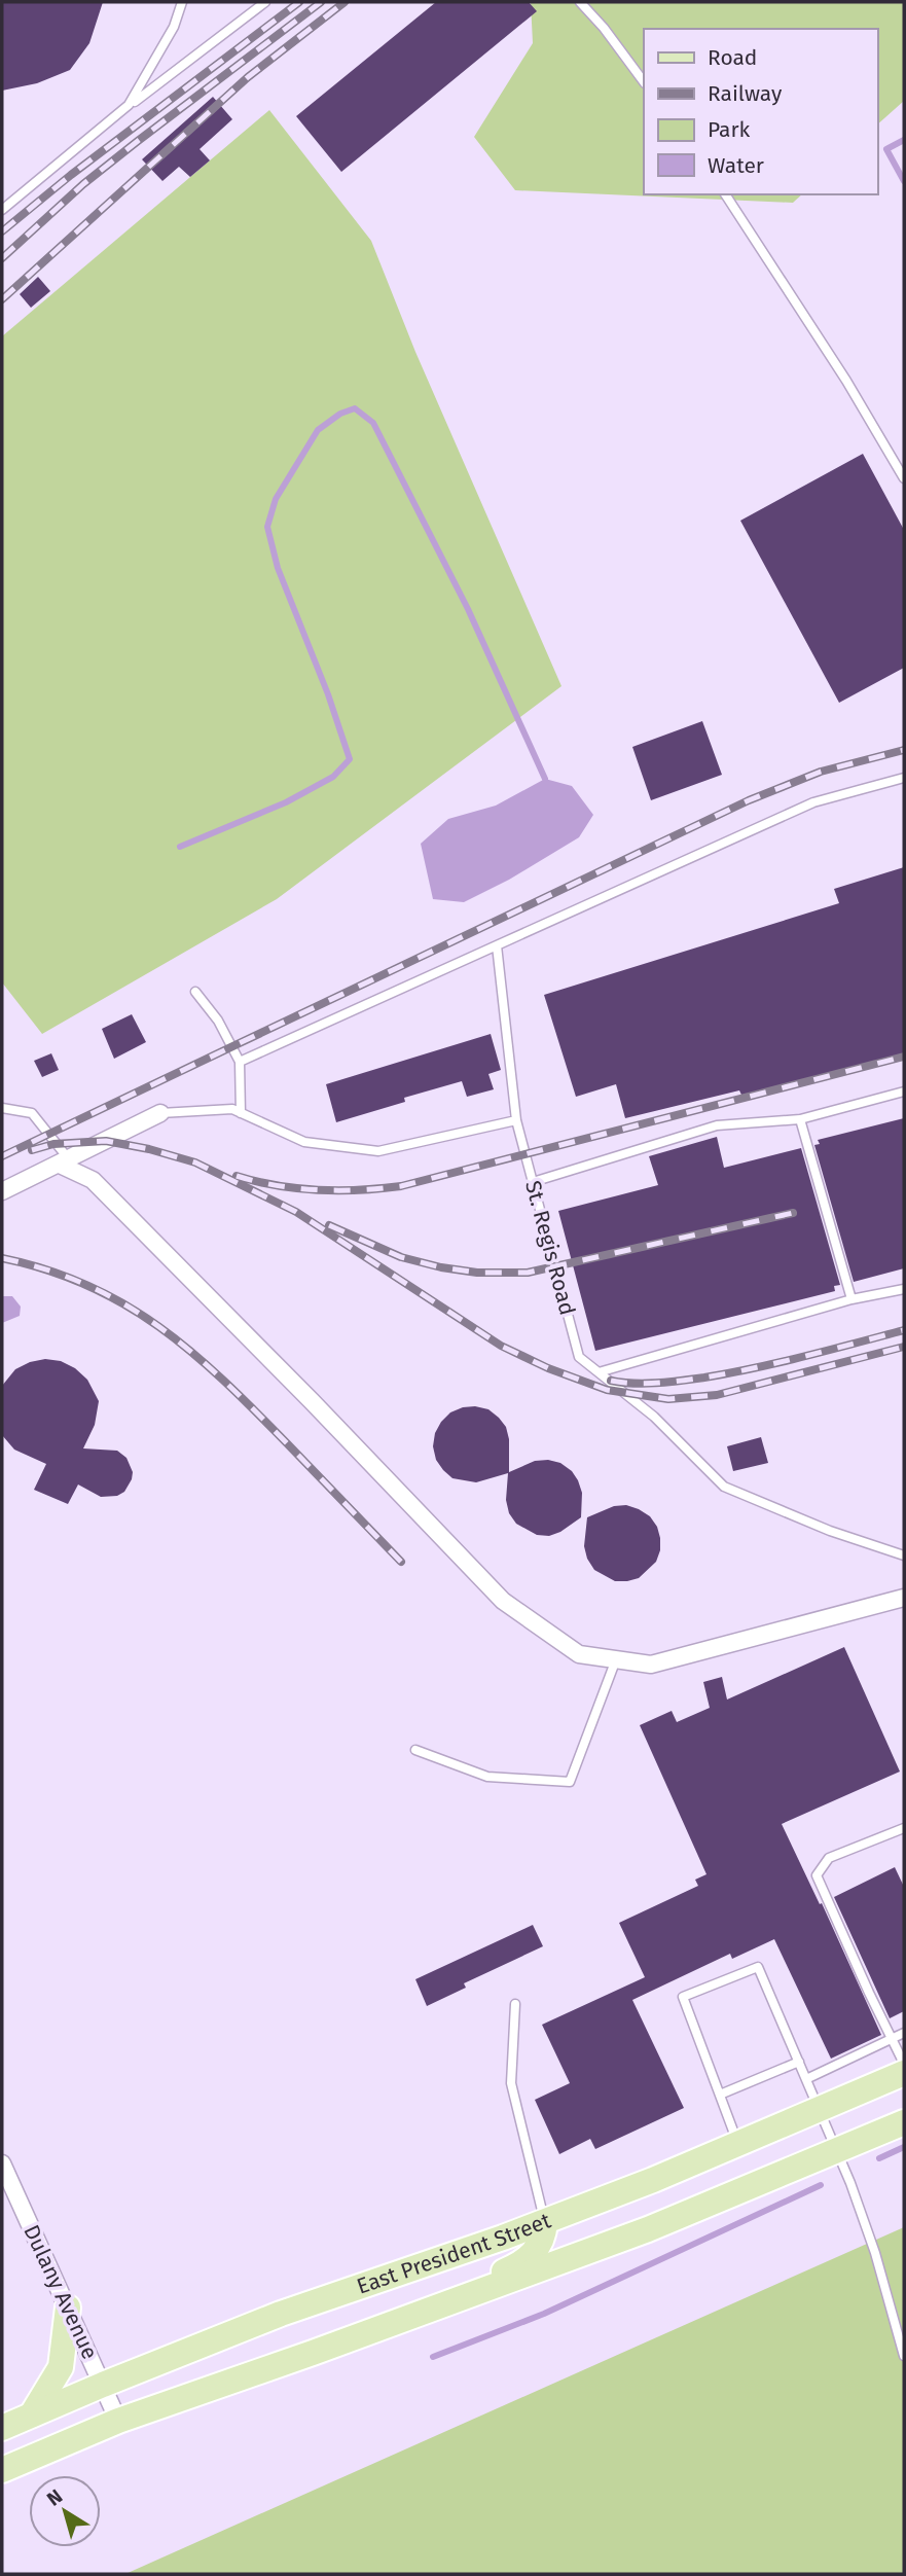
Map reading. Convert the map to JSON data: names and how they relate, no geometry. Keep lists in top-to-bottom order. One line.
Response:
{"streets":{"main road":["East President Street"],"street":["Dulany Avenue"],"lane":["St. Regis Road"]},"crossings":[["East President Street","Dulany Avenue"]],"legend":["Road","Railway","Park","Water"],"north":"top left"}
